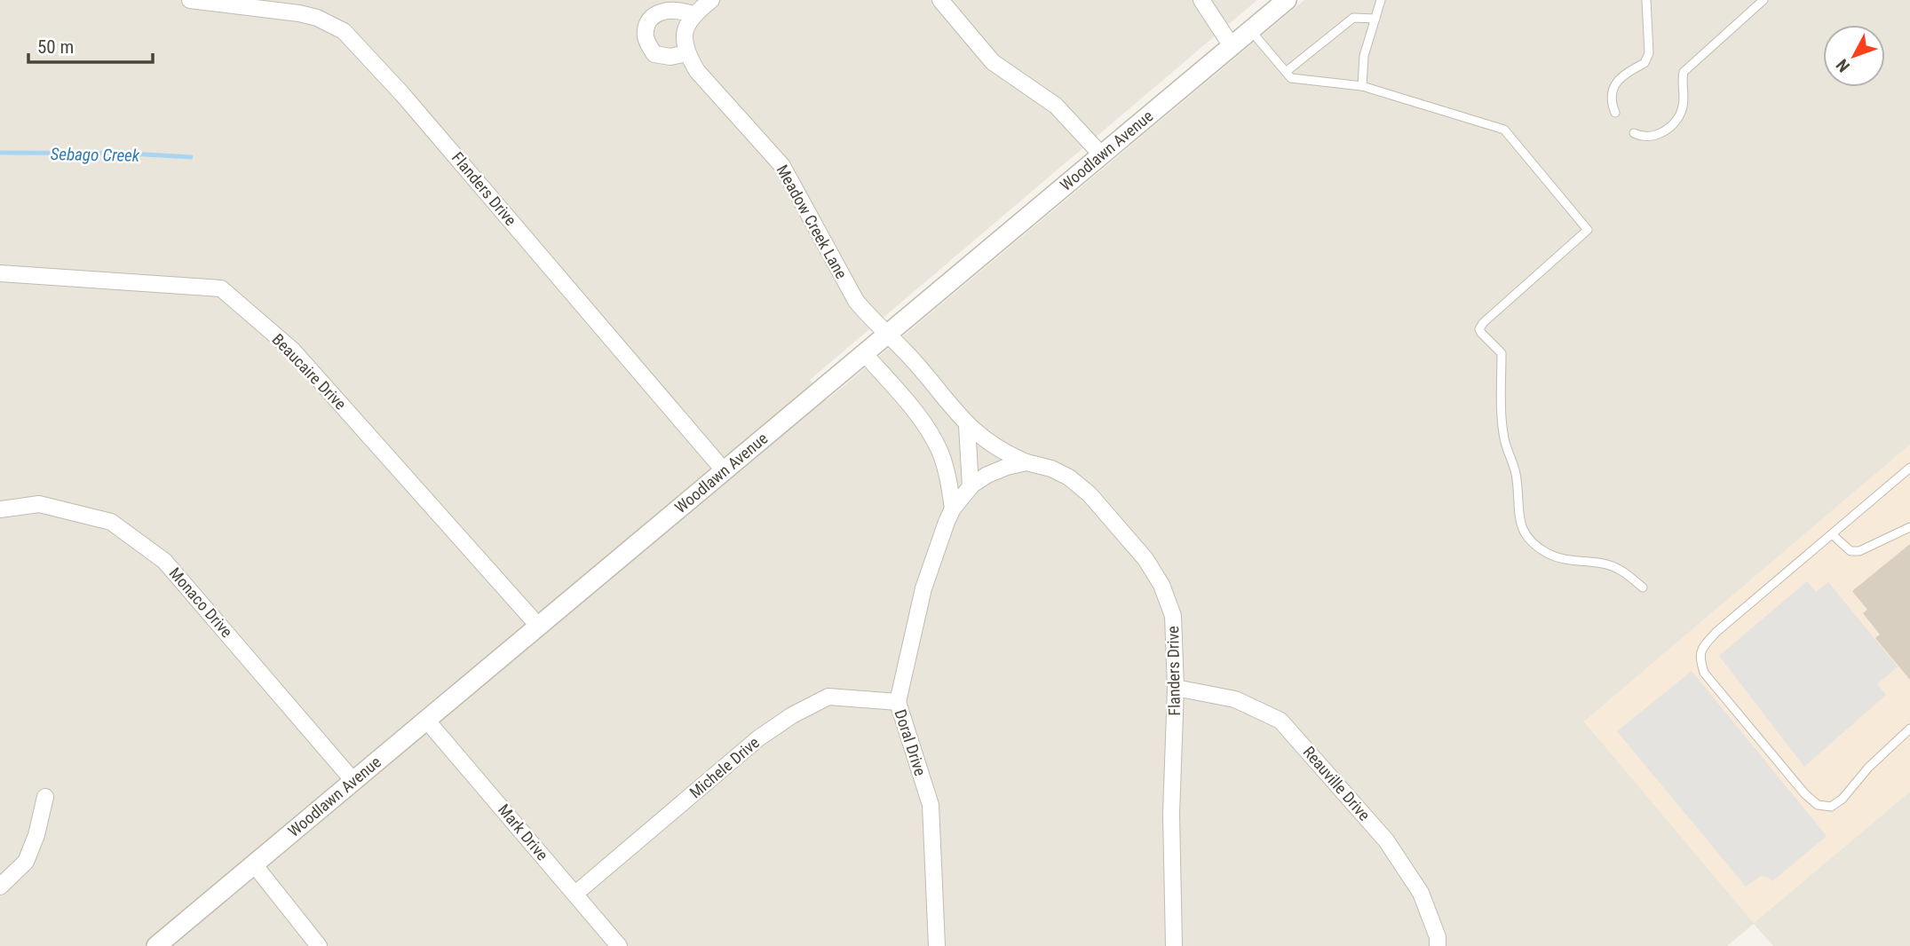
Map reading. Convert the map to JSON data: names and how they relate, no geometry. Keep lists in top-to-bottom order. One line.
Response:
{"streets":{"street":["Woodlawn Avenue","Flanders Drive","Meadow Creek Lane","Beaucaire Drive","Monaco Drive","Doral Drive","Michele Drive","Reauville Drive","Mark Drive"]},"crossings":[["Woodlawn Avenue","Flanders Drive"],["Woodlawn Avenue","Meadow Creek Lane"],["Woodlawn Avenue","Beaucaire Drive"],["Woodlawn Avenue","Monaco Drive"],["Woodlawn Avenue","Mark Drive"],["Flanders Drive","Meadow Creek Lane"],["Flanders Drive","Reauville Drive"],["Doral Drive","Michele Drive"],["Michele Drive","Mark Drive"]],"water":["Sebago Creek"],"scale_bar":"50 m","north":"bottom left"}
